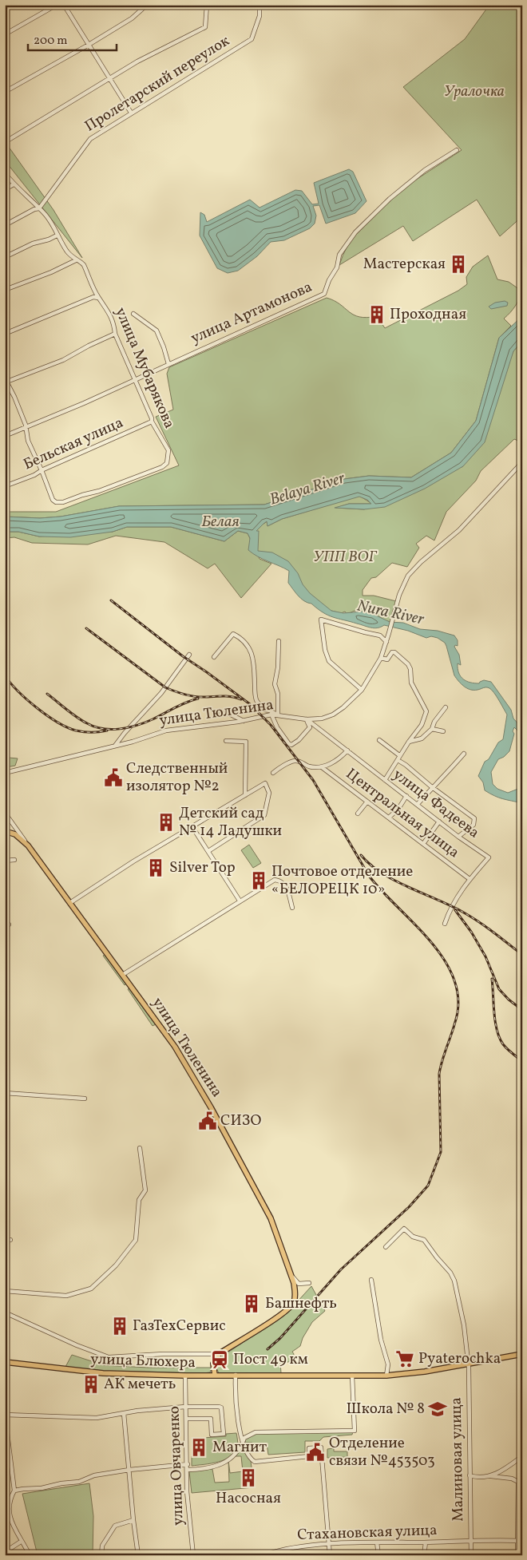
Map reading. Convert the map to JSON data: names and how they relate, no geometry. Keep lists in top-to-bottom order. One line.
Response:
{"streets":{"main road":["улица Тюленина","улица Блюхера"],"street":["Пролетарский переулок","улица Артамонова","улица Мубарякова","Бельская улица","улица Фадеева","Центральная улица","Малиновая улица","улица Овчаренко","Стахановская улица"]},"crossings":[["Пролетарский переулок","улица Мубарякова"],["улица Артамонова","улица Мубарякова"],["улица Мубарякова","Бельская улица"],["улица Тюленина","улица Фадеева"],["улица Фадеева","Центральная улица"],["улица Блюхера","Малиновая улица"],["улица Блюхера","улица Овчаренко"],["Малиновая улица","Стахановская улица"]],"water":["Belaya River","Белая","Nura River"],"parks":["Уралочка","УПП ВОГ"],"places":{"building":["Мастерская","Проходная","Детский сад № 14 Ладушки","Silver Top","Почтовое отделение «БЕЛОРЕЦК 10»","Башнефть","ГазТехСервис","АК мечеть","Магнит","Насосная"],"public building":["Следственный изолятор №2","СИЗО","Отделение связи №453503"],"supermarket":["Pyaterochka"],"station":["Пост 49 км"],"school or university":["Школа № 8"]},"scale_bar":"200 m"}
